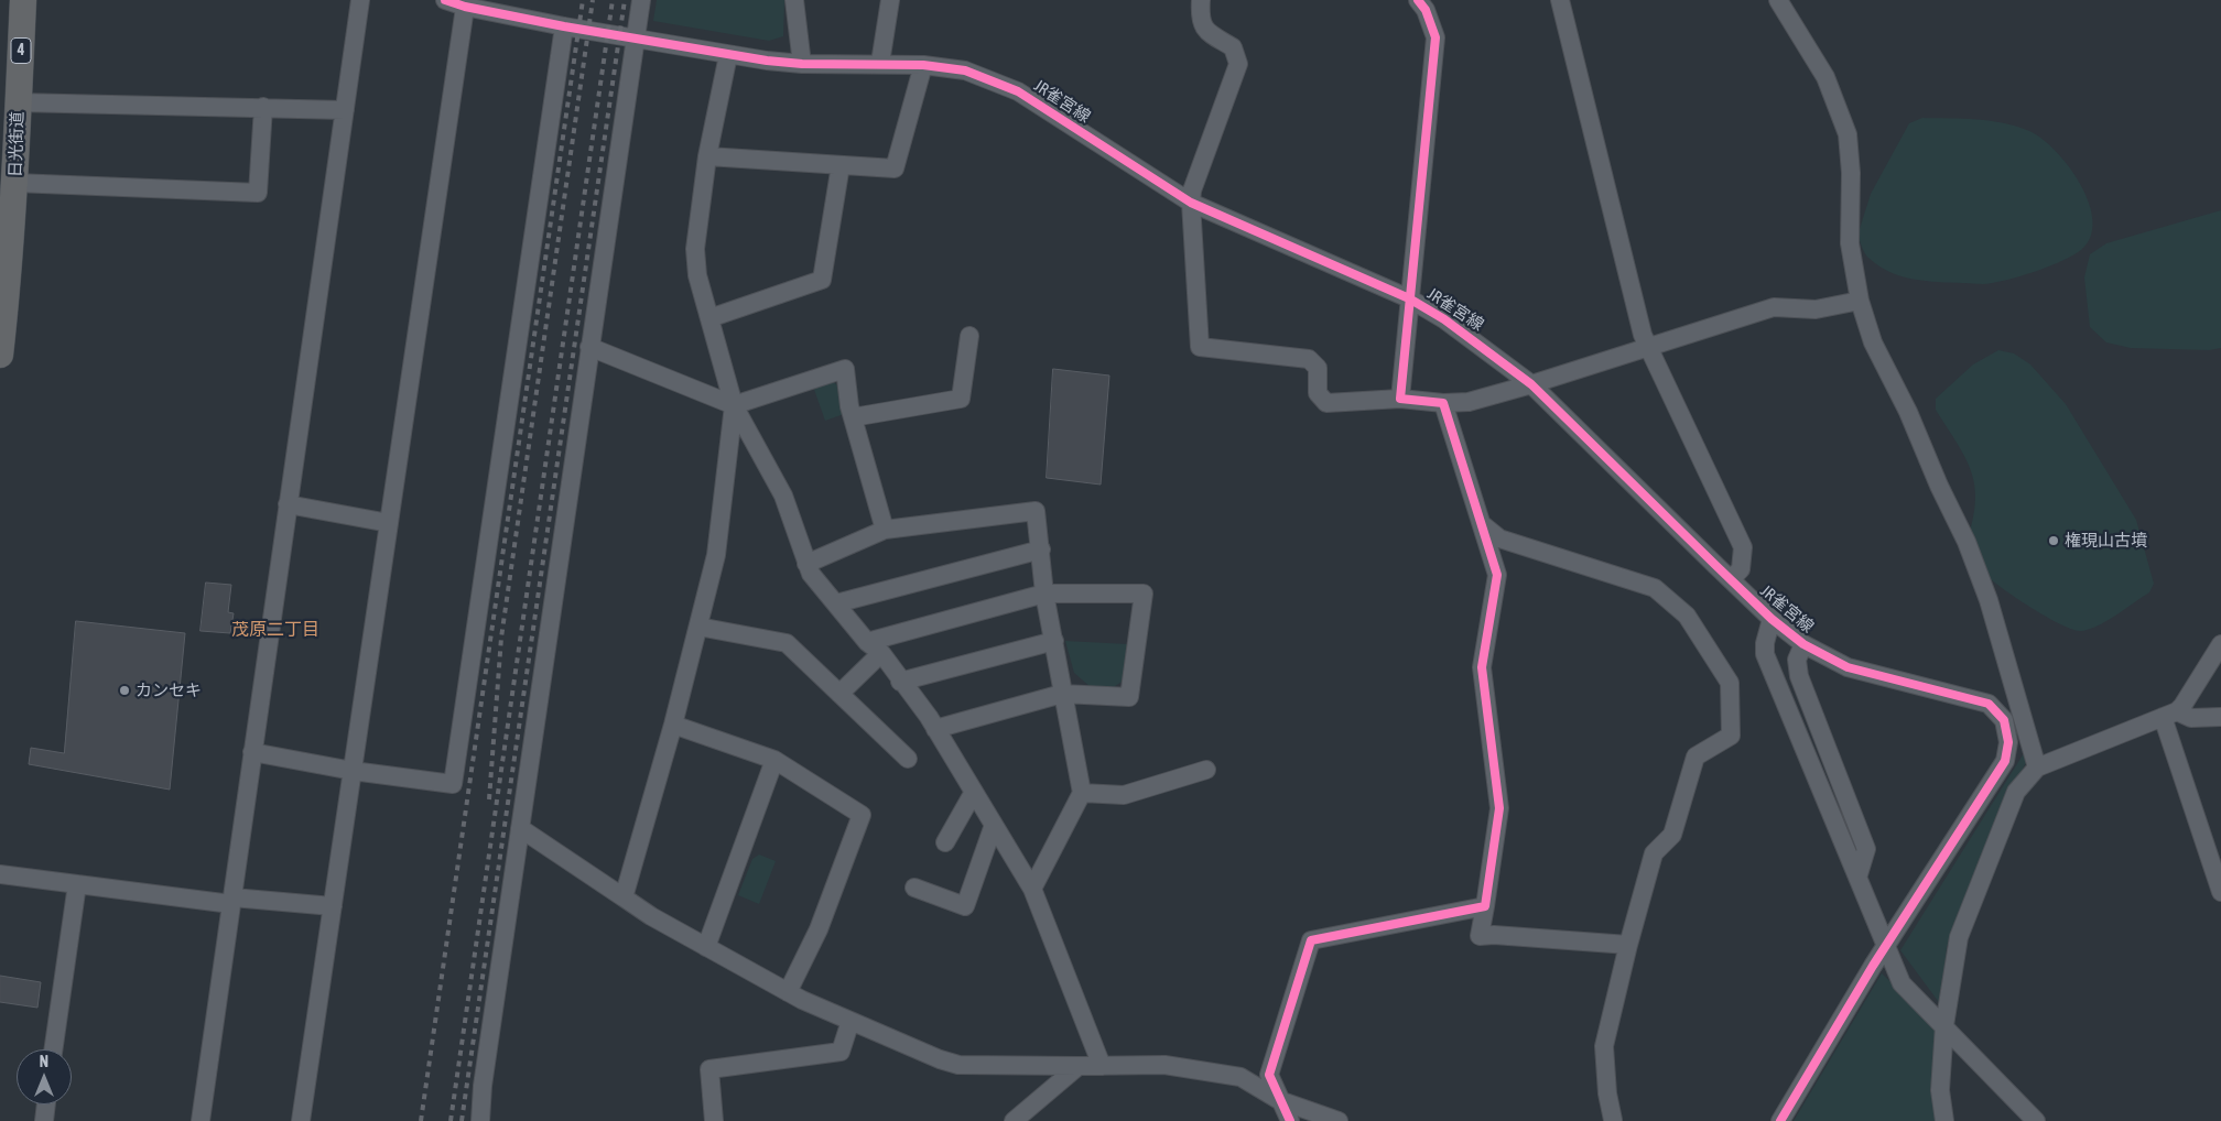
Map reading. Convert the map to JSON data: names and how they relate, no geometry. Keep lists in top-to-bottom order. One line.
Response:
{"streets":{"highway":["4","日光街道"],"street":["JR雀宮線"]},"districts":["茂原二丁目"],"places":["権現山古墳","カンセキ"],"north":"top"}
